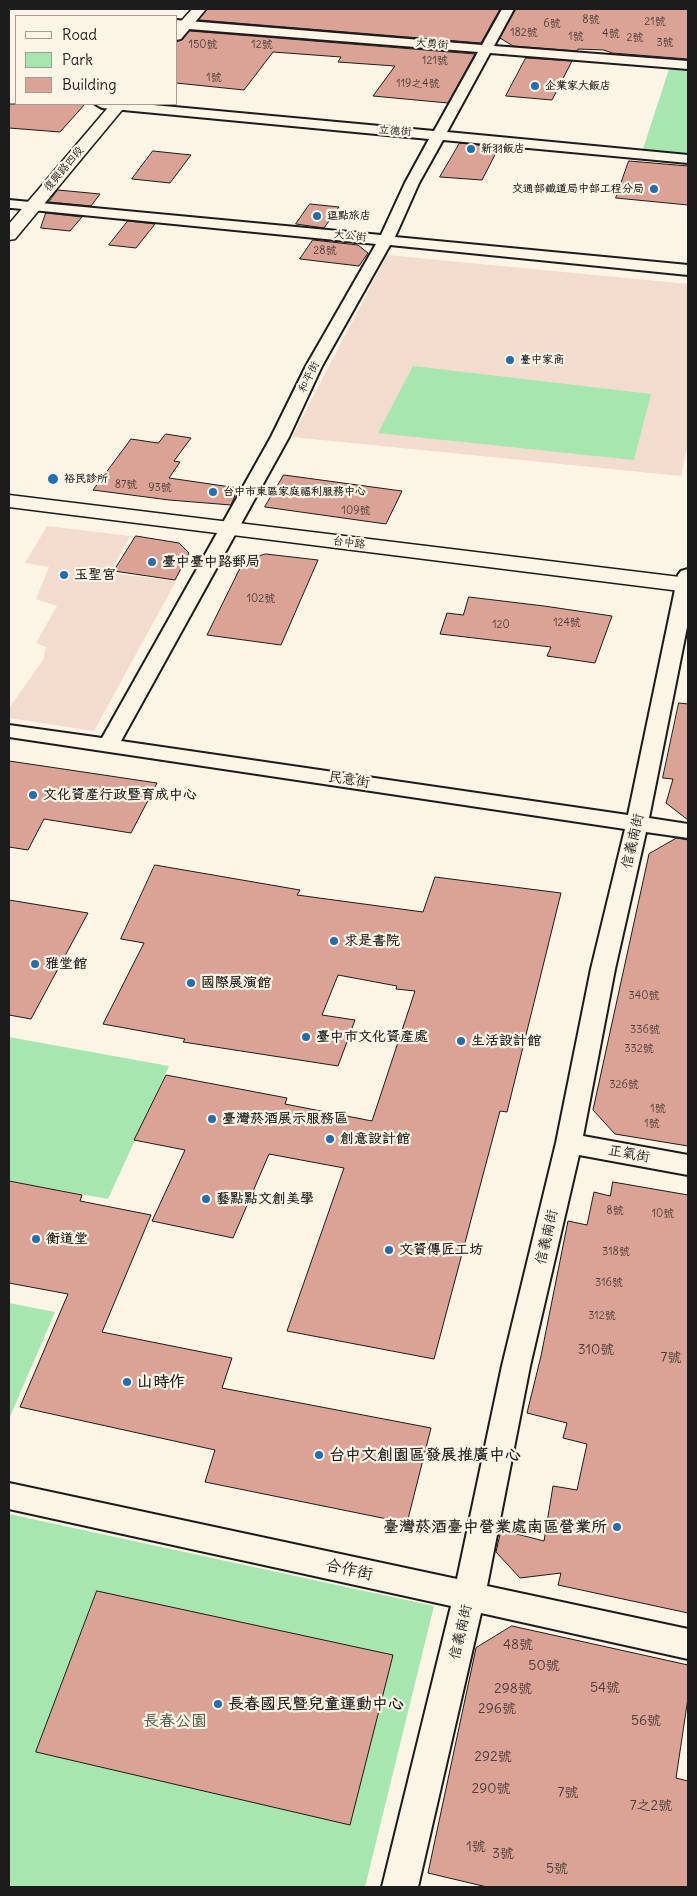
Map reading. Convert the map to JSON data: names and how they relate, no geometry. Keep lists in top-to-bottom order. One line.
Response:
{"streets":{"main road":["復興路四段","台中路"],"street":["大勇街","立德街","大公街","和平街","民意街","信義南街","正氣街","合作街"]},"crossings":[["大勇街","和平街"],["立德街","和平街"],["復興路四段","大公街"],["大公街","和平街"],["和平街","台中路"],["和平街","民意街"],["台中路","信義南街"],["民意街","信義南街"],["信義南街","正氣街"],["信義南街","合作街"]],"parks":["長春公園"],"places":["企業家大飯店","新羽飯店","交通部鐵道局中部工程分局","逗點旅店","臺中家商","裕民診所","台中市東區家庭福利服務中心","臺中臺中路郵局","玉聖宮","文化資產行政暨育成中心","求是書院","雅堂館","國際展演館","臺中市文化資產處","生活設計館","臺灣菸酒展示服務區","創意設計館","藝點點文創美學","衡道堂","文資傳匠工坊","山時作","台中文創園區發展推廣中心","臺灣菸酒臺中營業處南區營業所","長春國民暨兒童運動中心"],"house_numbers":["8號","21號","6號","182號","4號","1號","2號","3號","150號","12號","121號","1號","119之4號","28號","87號","93號","109號","102號","124號","120","340號","336號","332號","326號","1號","1號","8號","10號","318號","316號","312號","310號","7號","48號","50號","54號","298號","296號","56號","292號","290號","7號","7之2號","1號","3號","5號"],"legend":["Road","Park","Building"]}
